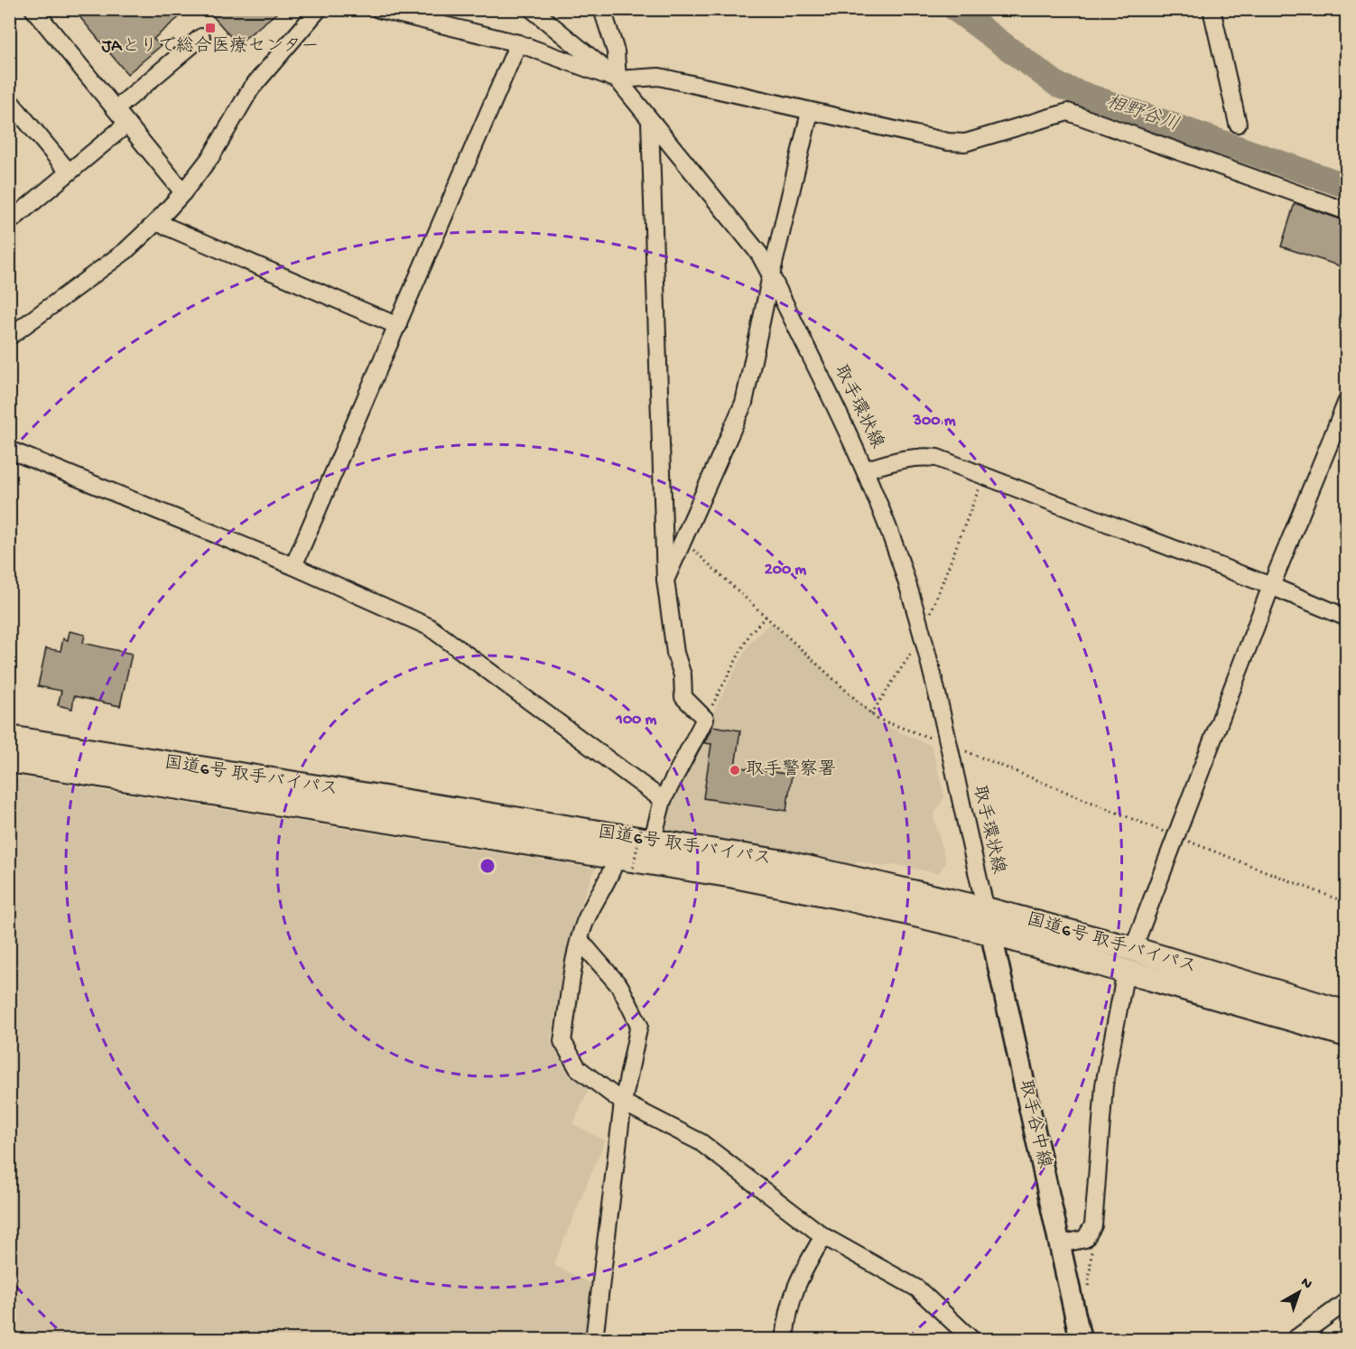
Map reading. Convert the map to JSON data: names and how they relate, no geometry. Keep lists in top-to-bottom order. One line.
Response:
{"streets":{"highway":["国道6号 取手バイパス"],"main road":["取手谷中線"],"street":["取手環状線"]},"crossings":[["取手環状線","国道6号 取手バイパス"],["取手環状線","取手谷中線"],["国道6号 取手バイパス","取手谷中線"]],"water":["相野谷川"],"places":{"transit":["JAとりで総合医療センター"],"other":["取手警察署"]},"north":"top right","rings":["300 m","200 m","100 m"]}
